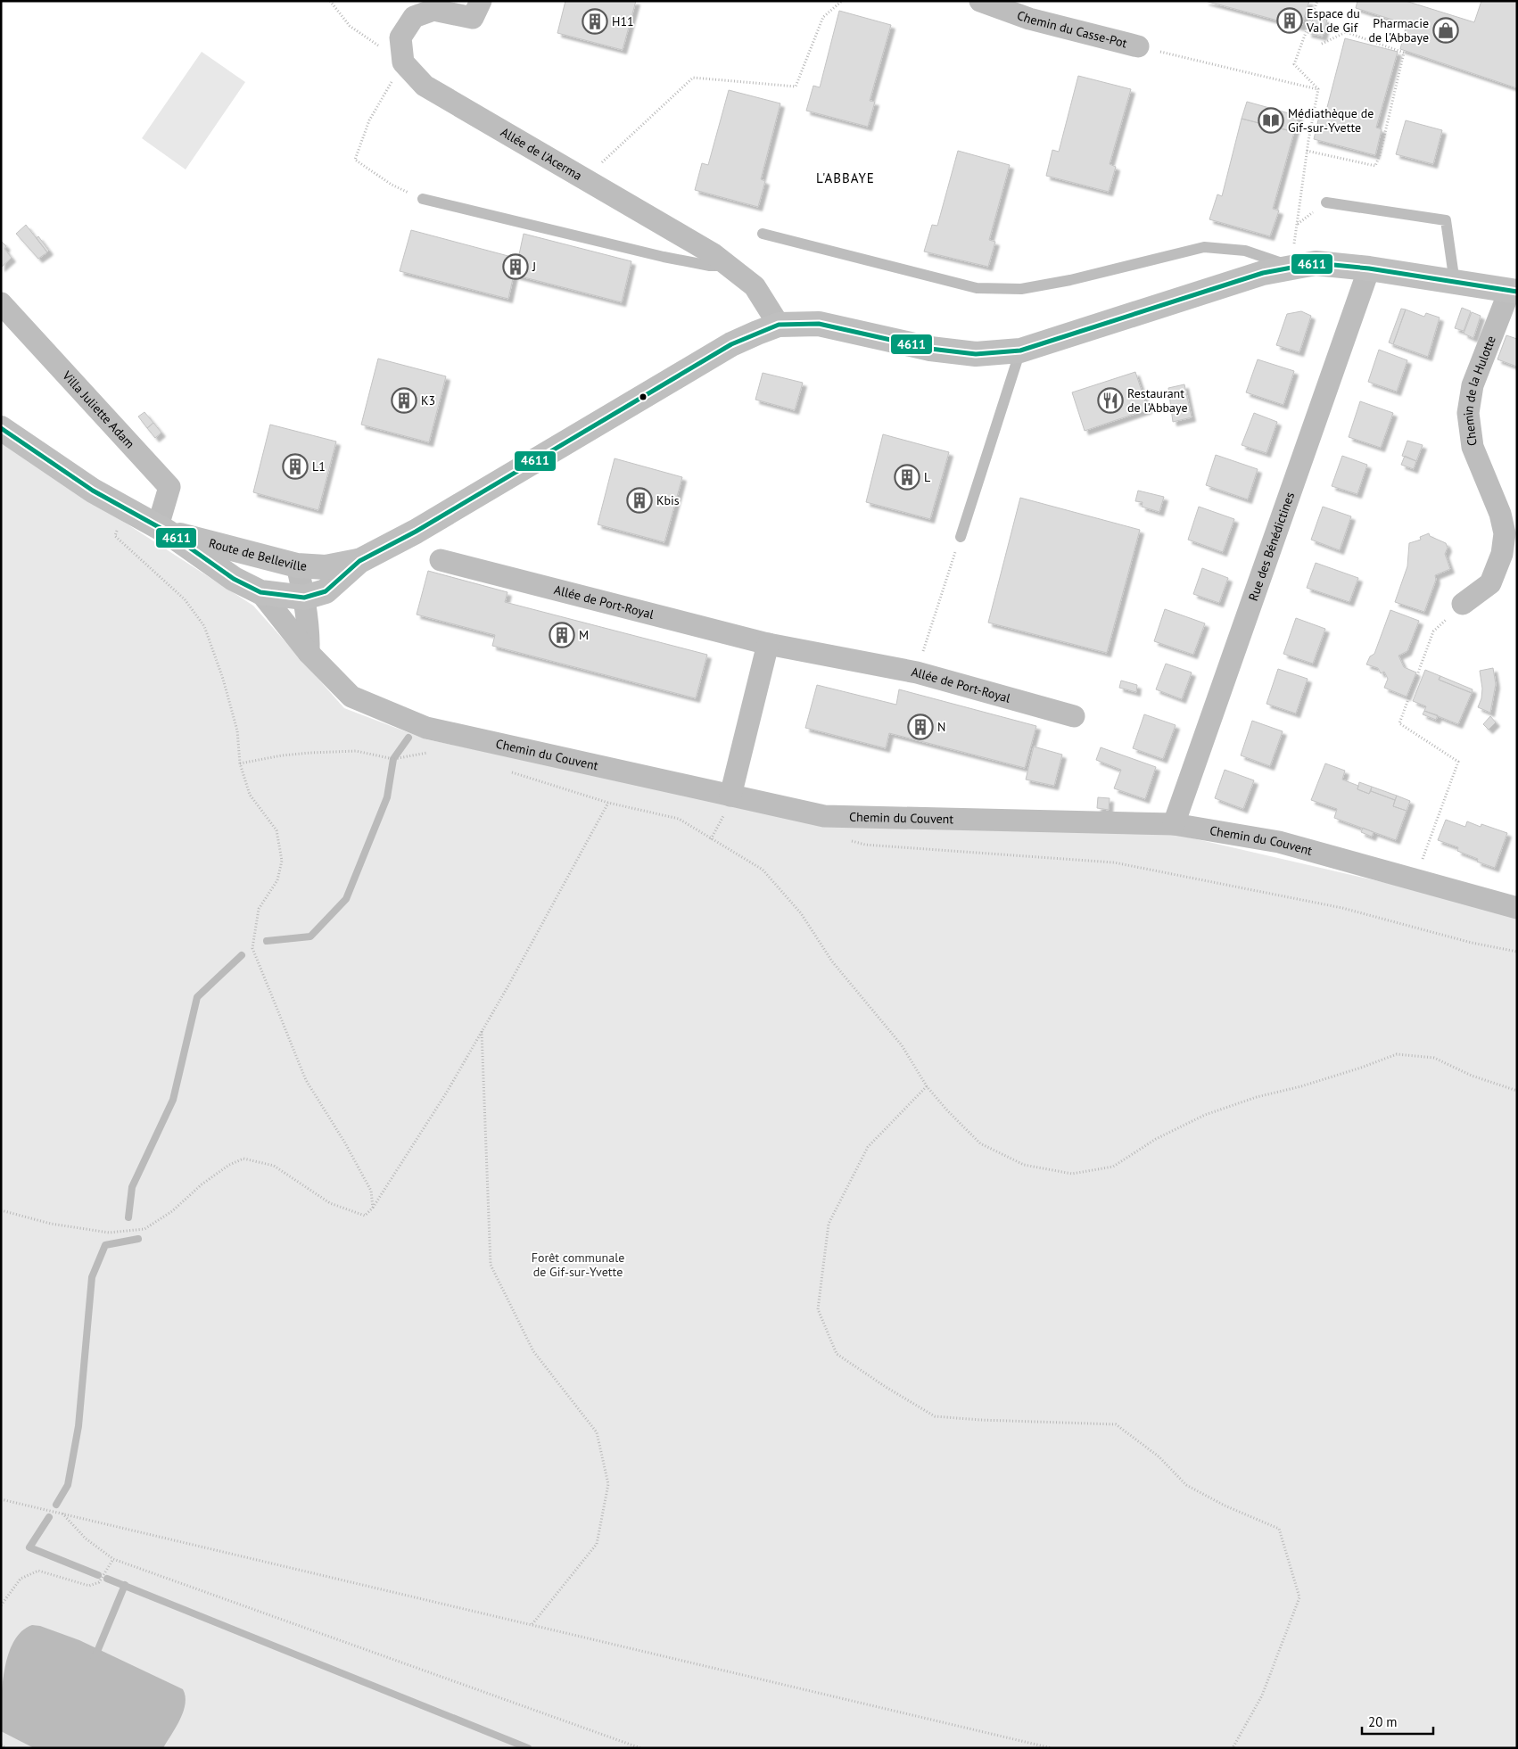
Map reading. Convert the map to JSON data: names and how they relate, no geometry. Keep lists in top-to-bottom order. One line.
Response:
{"streets":{"street":["Chemin du Casse-Pot","Allée de l'Acerma","Chemin de la Hulotte","Villa Juliette Adam","Rue des Bénédictines","Route de Belleville","Allée de Port-Royal","Chemin du Couvent"]},"crossings":[["Allée de l'Acerma","Route de Belleville"],["Chemin de la Hulotte","Route de Belleville"],["Villa Juliette Adam","Route de Belleville"],["Rue des Bénédictines","Route de Belleville"],["Rue des Bénédictines","Chemin du Couvent"],["Route de Belleville","Chemin du Couvent"]],"districts":["L'ABBAYE"],"parks":["Forêt communale de Gif-sur-Yvette"],"places":{"building":["Espace du Val de Gif","H11","J","K3","L1","L","Kbis","M","N"],"shop":["Pharmacie de l'Abbaye"],"library":["Médiathèque de Gif-sur-Yvette"],"restaurant":["Restaurant de l'Abbaye"]},"lines":["transit line 4611"],"scale_bar":"20 m"}
